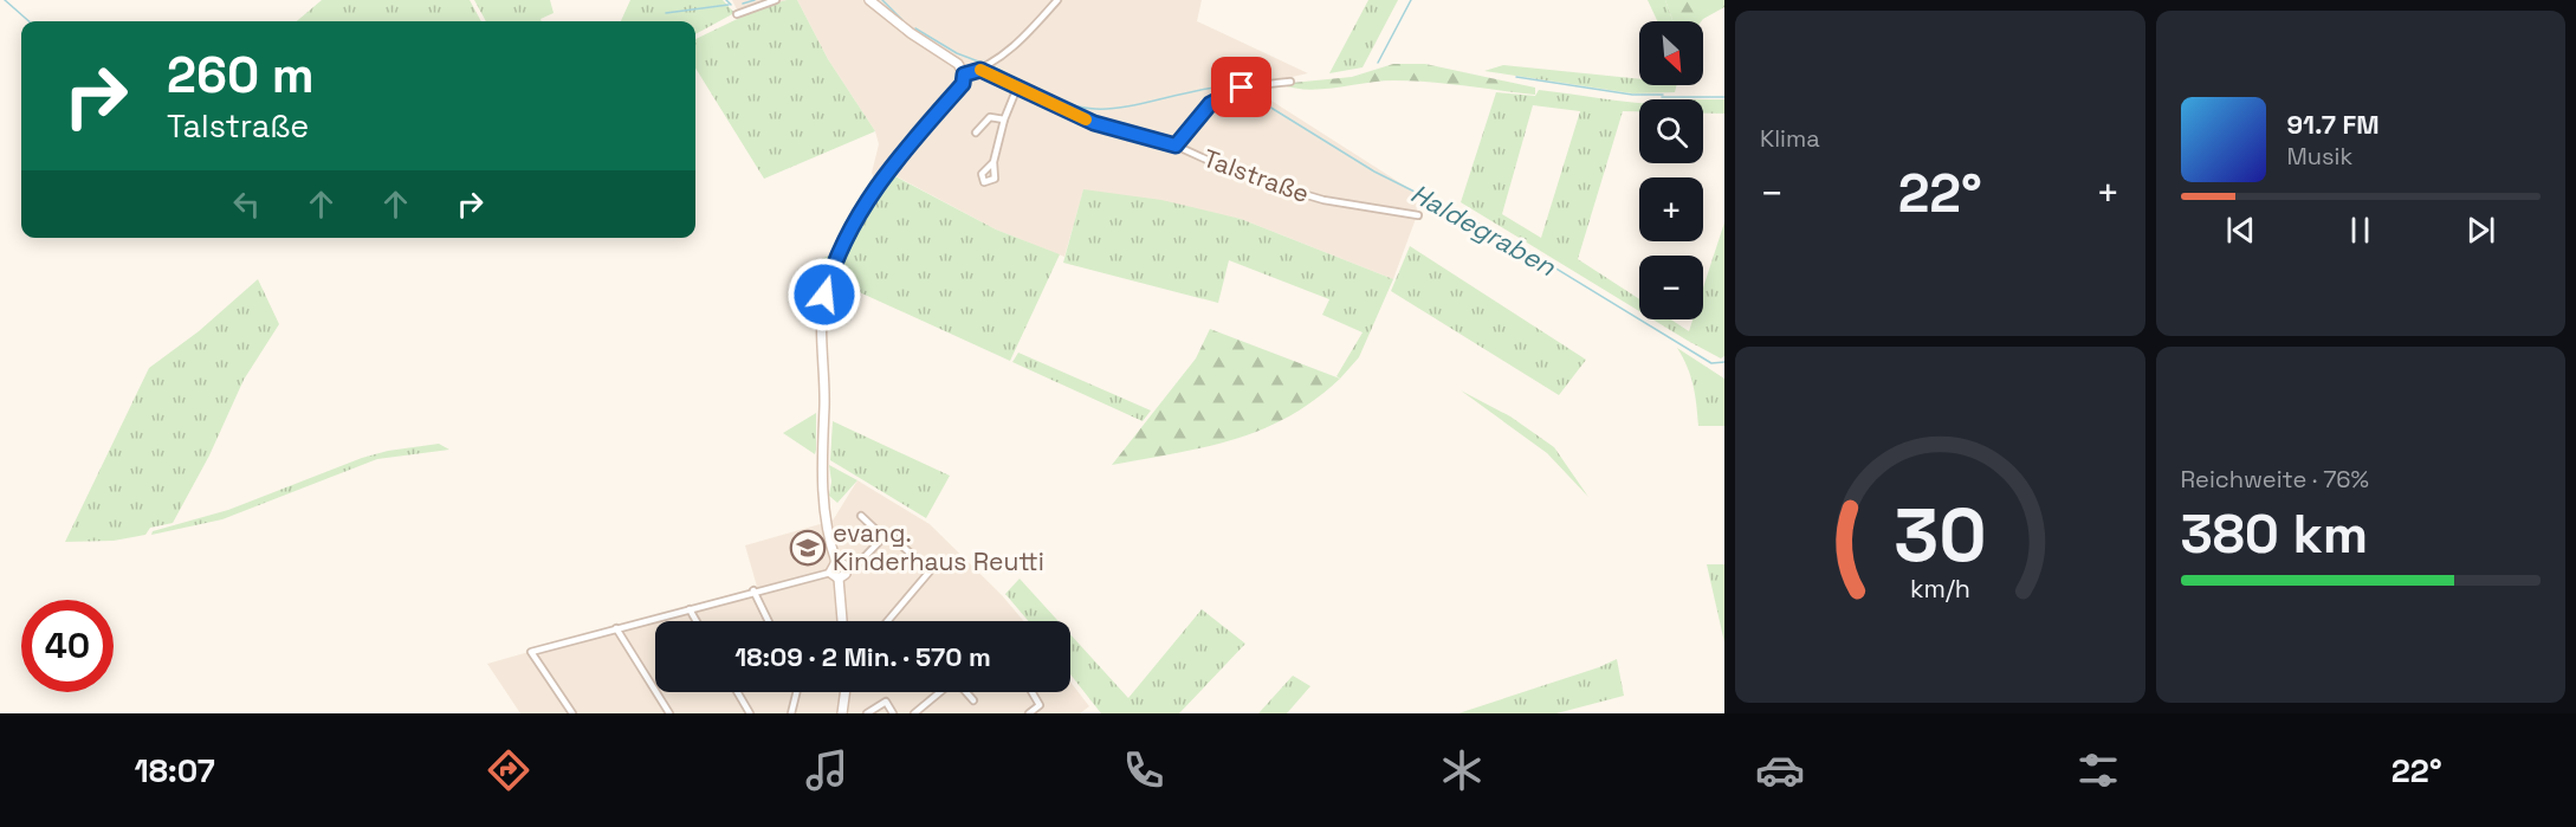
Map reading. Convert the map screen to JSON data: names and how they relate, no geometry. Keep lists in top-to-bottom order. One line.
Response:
{"streets":{"street":["Talstraße"]},"water":["Haldegraben"],"places":{"school or university":["evang. Kinderhaus Reutti"]},"north":"bottom right","page":{"tile":["Klima",["Reichweite · 76%","380 km"]],"map_buttons":["+","−"],"turn":["260 m","Talstraße"],"song":["91.7 FM","Musik"],"heat":["−","22°","+"],"limit":"40","trip":"18:09 · 2 Min. · 570 m","tabs":["18:07","22°"],"gauge":["30","km/h"]}}
